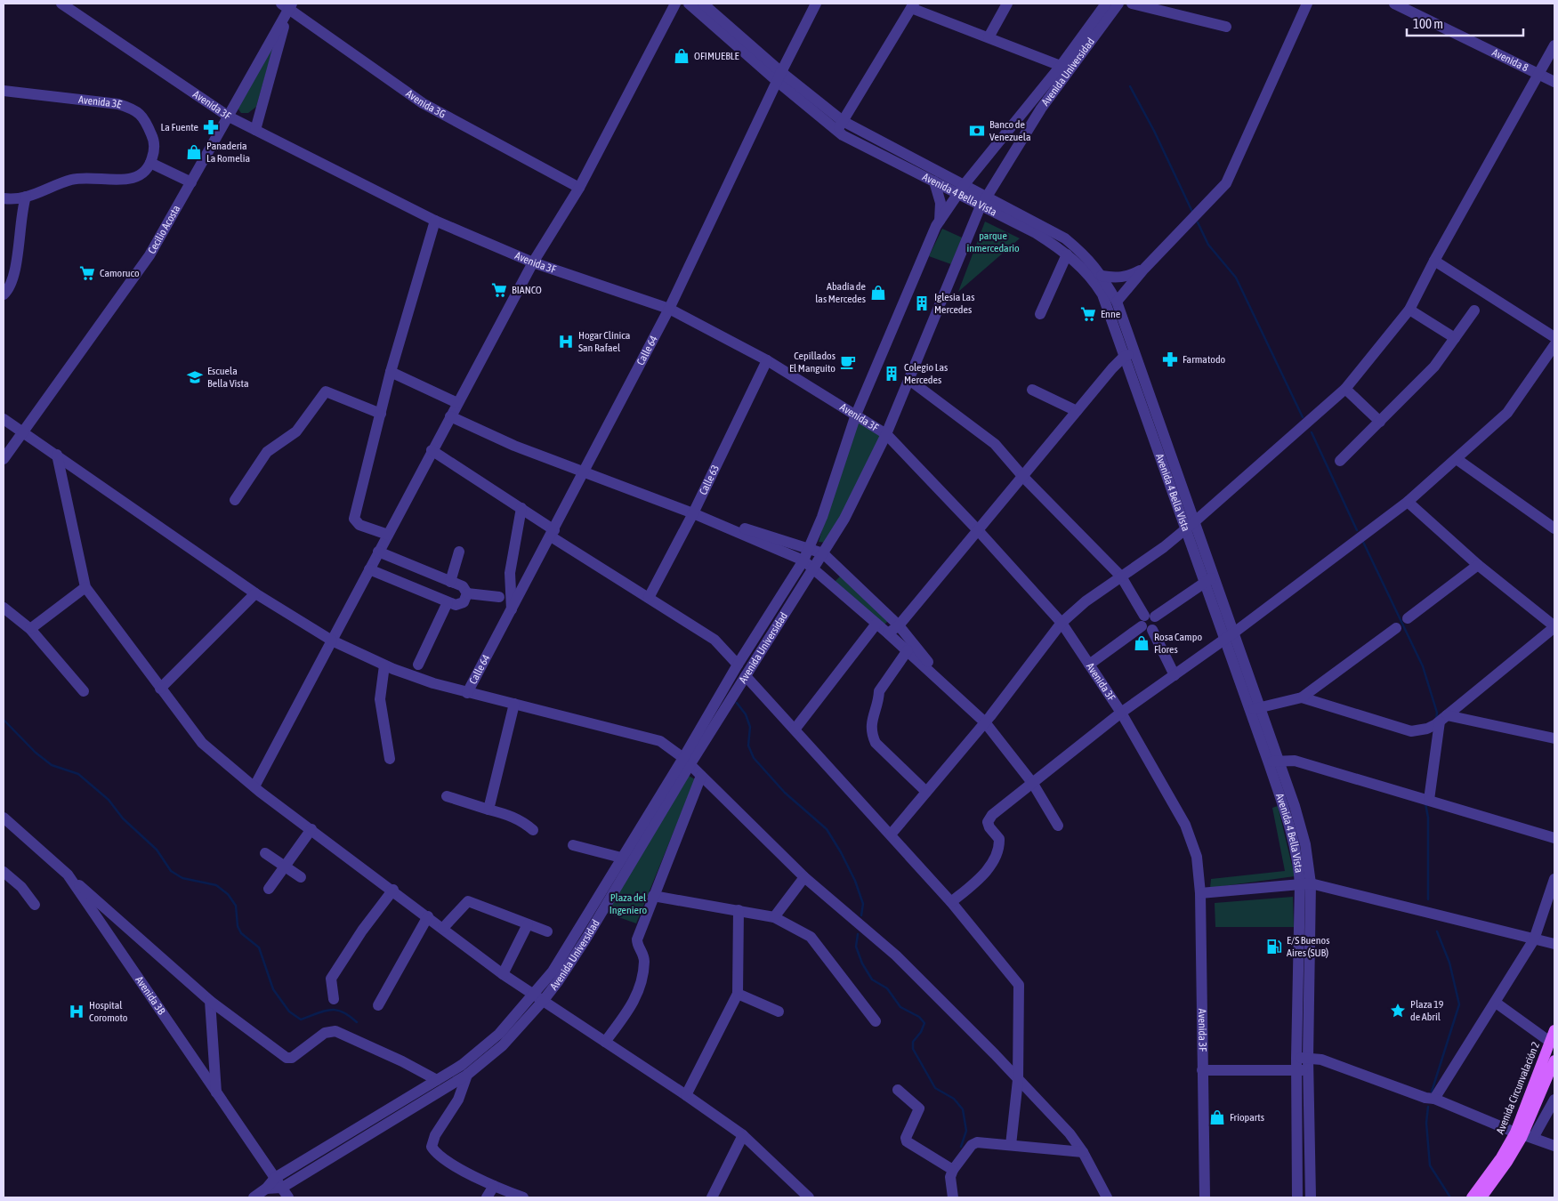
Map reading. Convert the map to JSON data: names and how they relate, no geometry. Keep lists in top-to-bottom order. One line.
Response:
{"streets":{"main road":["Avenida Circunvalación 2"],"street":["Avenida 8","Avenida Universidad","Avenida 3E","Avenida 3G","Avenida 3F","Avenida 4 Bella Vista","Cecilio Acosta","Calle 64","Calle 63","Avenida 3B"]},"crossings":[["Avenida Universidad","Avenida 3F"],["Avenida Universidad","Avenida 4 Bella Vista"],["Avenida Universidad","Avenida 3B"],["Avenida 3G","Cecilio Acosta"],["Avenida 3F","Cecilio Acosta"],["Avenida 3F","Calle 64"],["Avenida 3F","Calle 63"],["Avenida 4 Bella Vista","Calle 64"]],"parks":["parque inmercedario","Plaza del Ingeniero"],"places":{"shop":["OFIMUEBLE","Panadería La Romelia","Abadía de las Mercedes","Rosa Campo Flores","Frioparts"],"pharmacy":["La Fuente","Farmatodo"],"bank":["Banco de Venezuela"],"supermarket":["Camoruco","BIANCO","Enne"],"building":["Iglesia Las Mercedes","Colegio Las Mercedes"],"hospital":["Hogar Clínica San Rafael","Hospital Coromoto"],"cafe":["Cepillados El Manguito"],"school or university":["Escuela Bella Vista"],"fuel station":["E/S Buenos Aires (SUB)"],"place":["Plaza 19 de Abril"]},"scale_bar":"100 m"}
